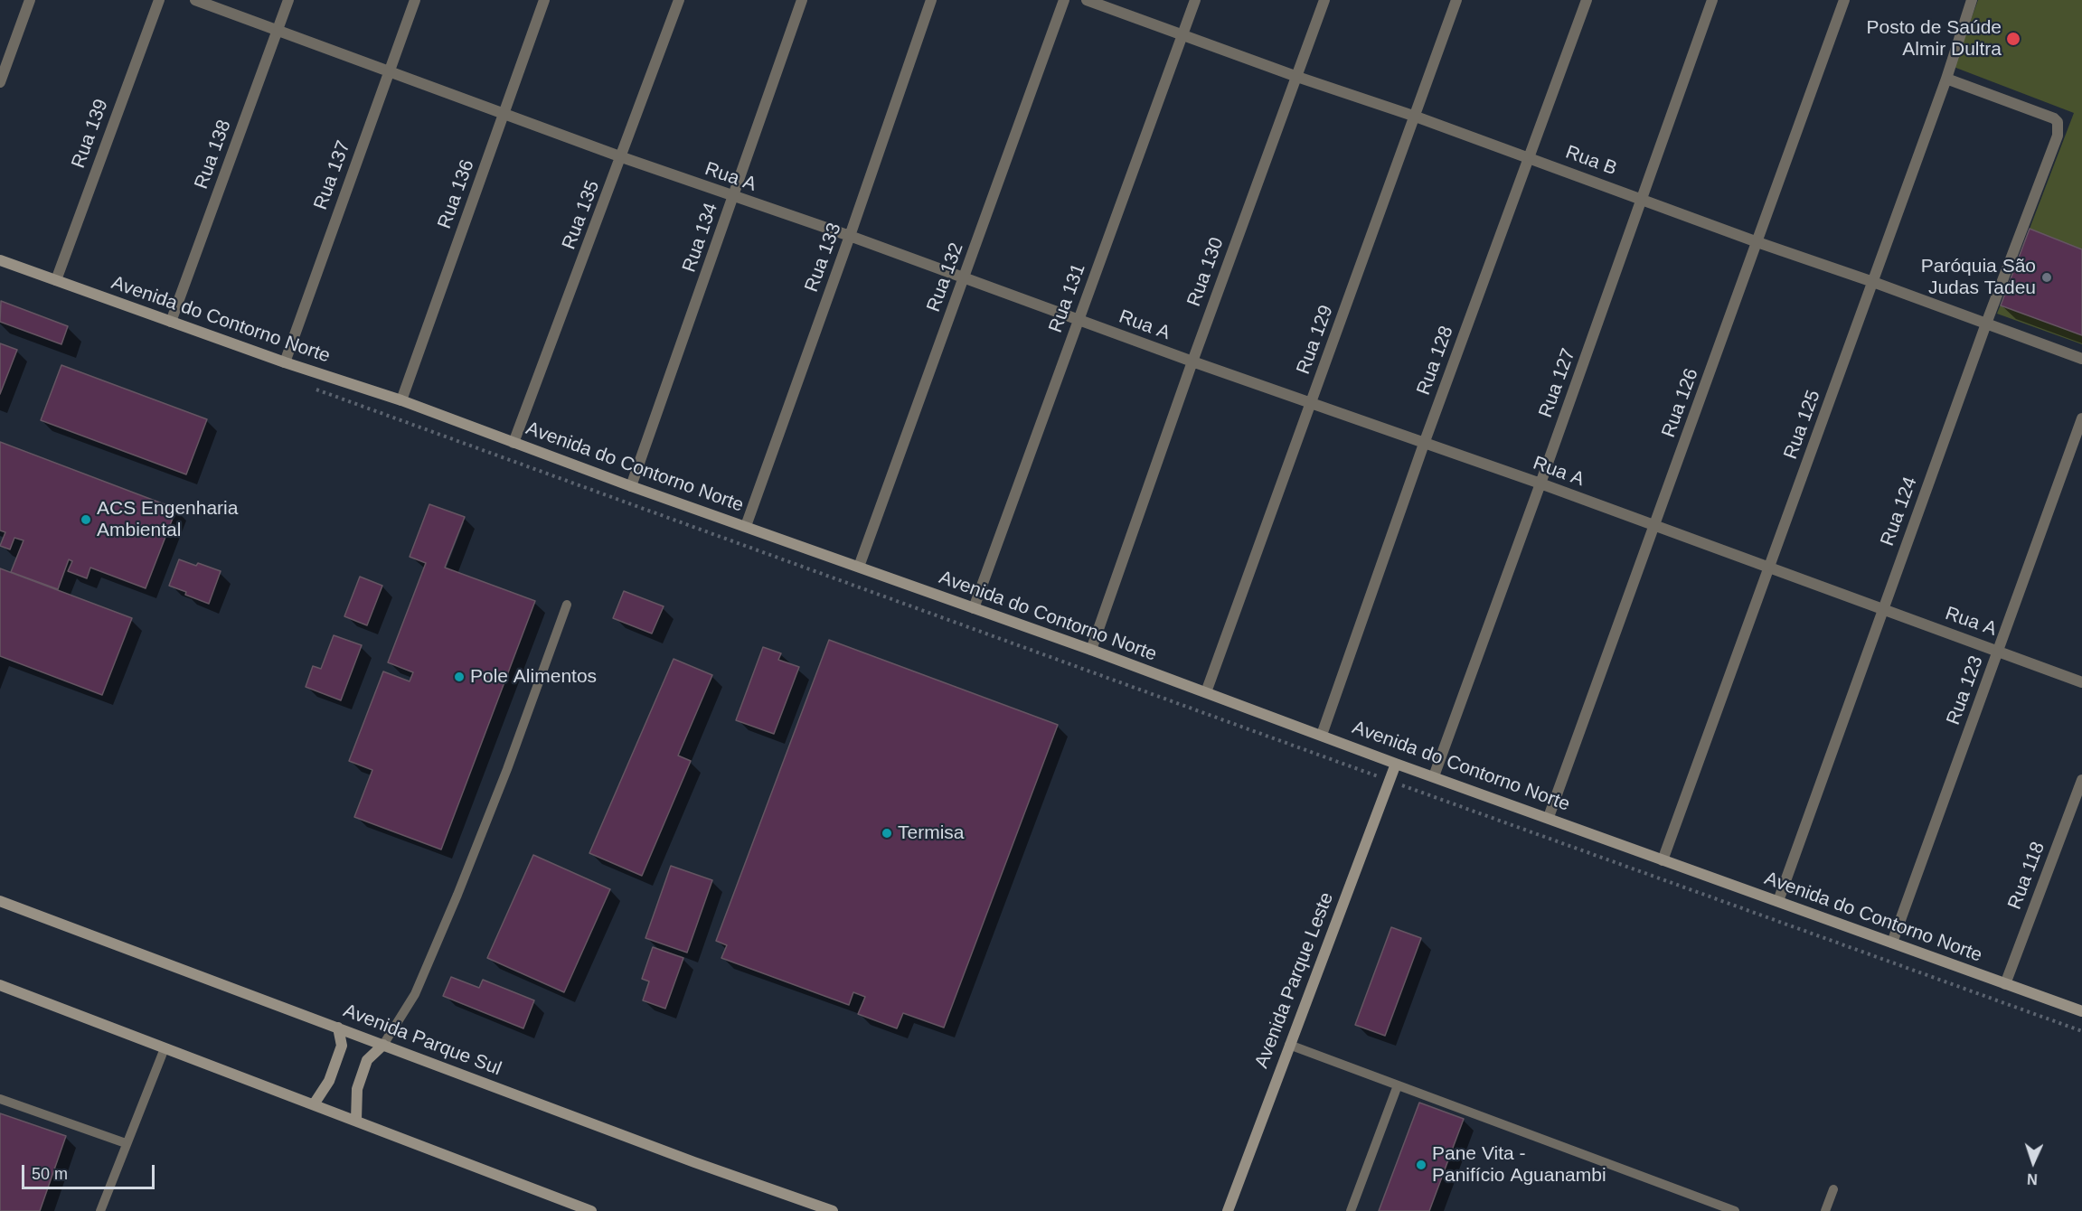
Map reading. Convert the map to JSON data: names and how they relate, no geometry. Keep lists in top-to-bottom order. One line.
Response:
{"streets":{"street":["Rua 139","Rua 138","Rua B","Rua 137","Rua A","Rua 136","Rua 135","Rua 134","Rua 133","Rua 130","Rua 132","Rua 131","Avenida do Contorno Norte","Rua 129","Rua 128","Rua 127","Rua 126","Rua 125","Rua 124","Rua 123","Rua 118","Avenida Parque Leste","Avenida Parque Sul"]},"crossings":[["Rua 139","Avenida do Contorno Norte"],["Rua 138","Rua A"],["Rua 138","Avenida do Contorno Norte"],["Rua B","Rua 130"],["Rua B","Rua 131"],["Rua B","Rua 129"],["Rua B","Rua 128"],["Rua B","Rua 127"],["Rua B","Rua 126"],["Rua B","Rua 125"],["Rua B","Rua 124"],["Rua 137","Rua A"],["Rua 137","Avenida do Contorno Norte"],["Rua A","Rua 136"],["Rua A","Rua 135"],["Rua A","Rua 134"],["Rua A","Rua 133"],["Rua A","Rua 130"],["Rua A","Rua 132"],["Rua A","Rua 131"],["Rua A","Rua 129"],["Rua A","Rua 128"],["Rua A","Rua 127"],["Rua A","Rua 126"],["Rua A","Rua 125"],["Rua A","Rua 124"],["Rua A","Rua 123"],["Rua 136","Avenida do Contorno Norte"],["Rua 135","Avenida do Contorno Norte"],["Rua 134","Avenida do Contorno Norte"],["Rua 133","Avenida do Contorno Norte"],["Rua 130","Avenida do Contorno Norte"],["Rua 132","Avenida do Contorno Norte"],["Rua 131","Avenida do Contorno Norte"],["Avenida do Contorno Norte","Rua 129"],["Avenida do Contorno Norte","Rua 128"],["Avenida do Contorno Norte","Rua 127"],["Avenida do Contorno Norte","Rua 126"],["Avenida do Contorno Norte","Rua 125"],["Avenida do Contorno Norte","Rua 124"],["Avenida do Contorno Norte","Rua 123"],["Avenida do Contorno Norte","Rua 118"],["Avenida do Contorno Norte","Avenida Parque Leste"],["Rua 125","Rua 124"]],"places":["Posto de Saúde Almir Dultra","Paróquia São Judas Tadeu","ACS Engenharia Ambiental","Pole Alimentos","Termisa","Pane Vita - Panifício Aguanambi"],"scale_bar":"50 m","north":"bottom"}
